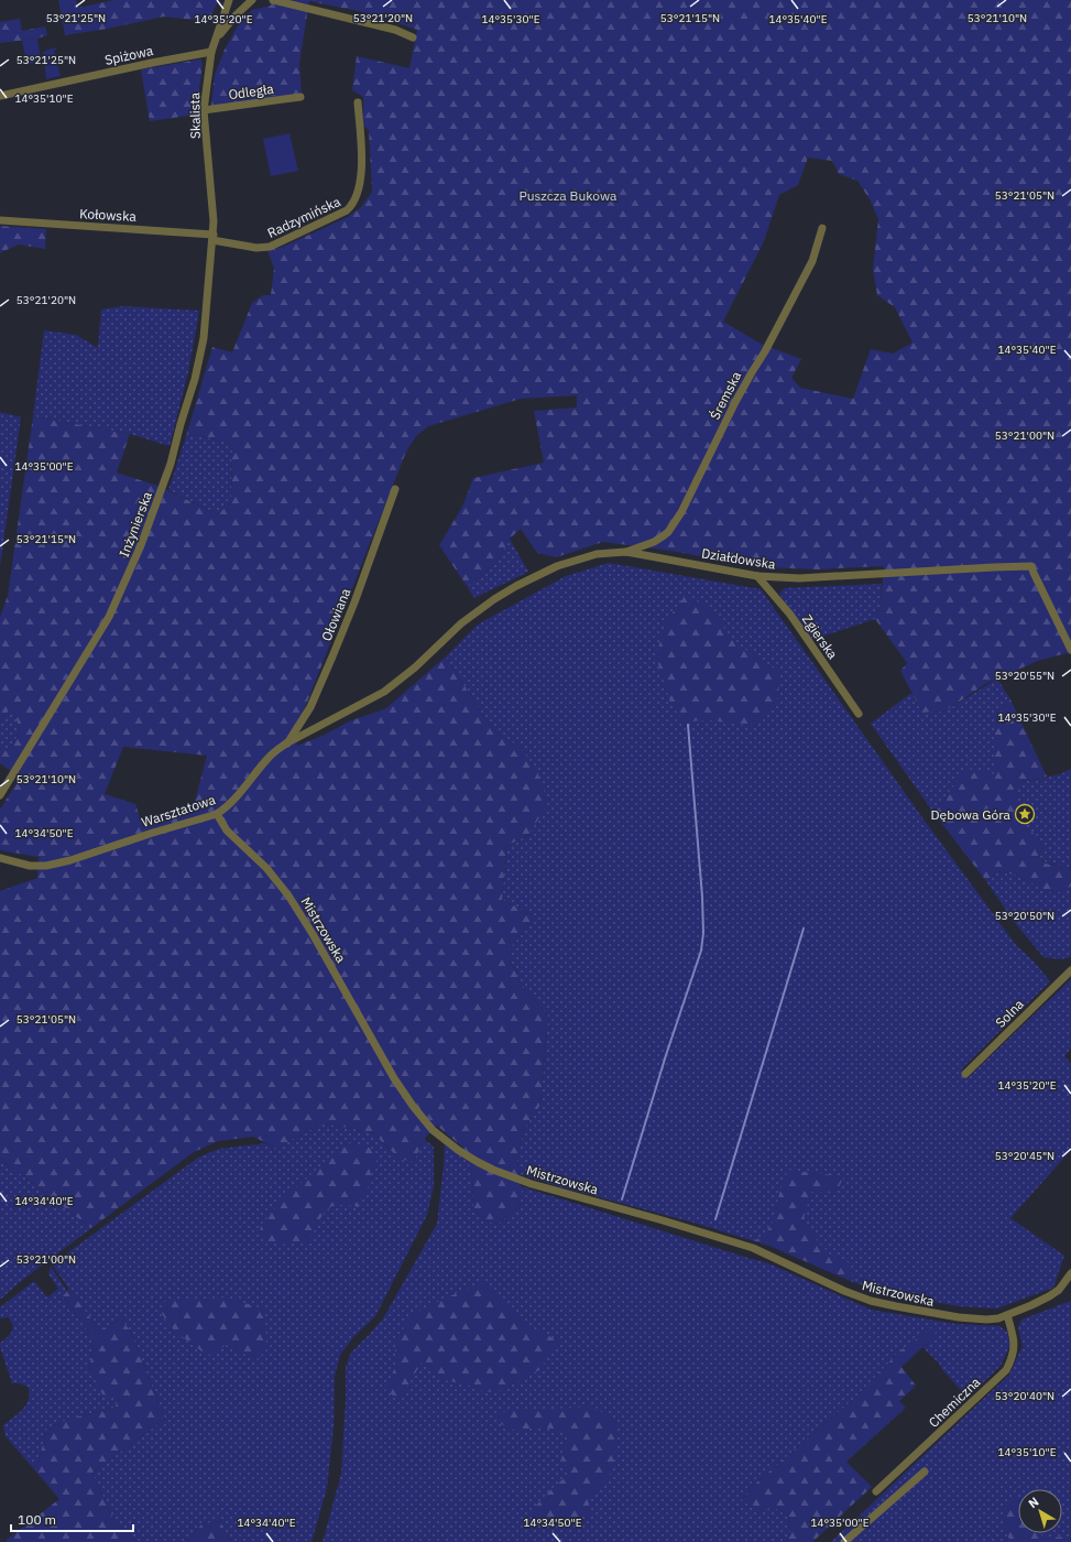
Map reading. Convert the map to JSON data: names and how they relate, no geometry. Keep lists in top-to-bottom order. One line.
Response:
{"streets":{"street":["Spiżowa","Odległa","Skalista","Kołowska","Radzymińska","Śremska","Inżynierska","Działdowska","Ołowiana","Zgierska","Warsztatowa","Mistrzowska","Solna","Chemiczna"]},"crossings":[["Spiżowa","Skalista"],["Odległa","Skalista"],["Skalista","Kołowska"],["Skalista","Radzymińska"],["Skalista","Inżynierska"],["Kołowska","Radzymińska"],["Kołowska","Inżynierska"],["Radzymińska","Inżynierska"],["Śremska","Działdowska"],["Działdowska","Zgierska"],["Działdowska","Warsztatowa"],["Ołowiana","Warsztatowa"],["Warsztatowa","Mistrzowska"],["Mistrzowska","Chemiczna"]],"parks":["Puszcza Bukowa"],"places":{"place":["Dębowa Góra"]},"scale_bar":"100 m","north":"top left","coordinates":["53°21'25\"N","53°21'20\"N","53°21'15\"N","53°21'10\"N","14°35'20\"E","14°35'30\"E","14°35'40\"E","14°35'10\"E","53°21'05\"N","53°21'00\"N","14°35'00\"E","53°20'55\"N","14°34'50\"E","53°20'50\"N","53°20'45\"N","14°34'40\"E","53°20'40\"N"]}
